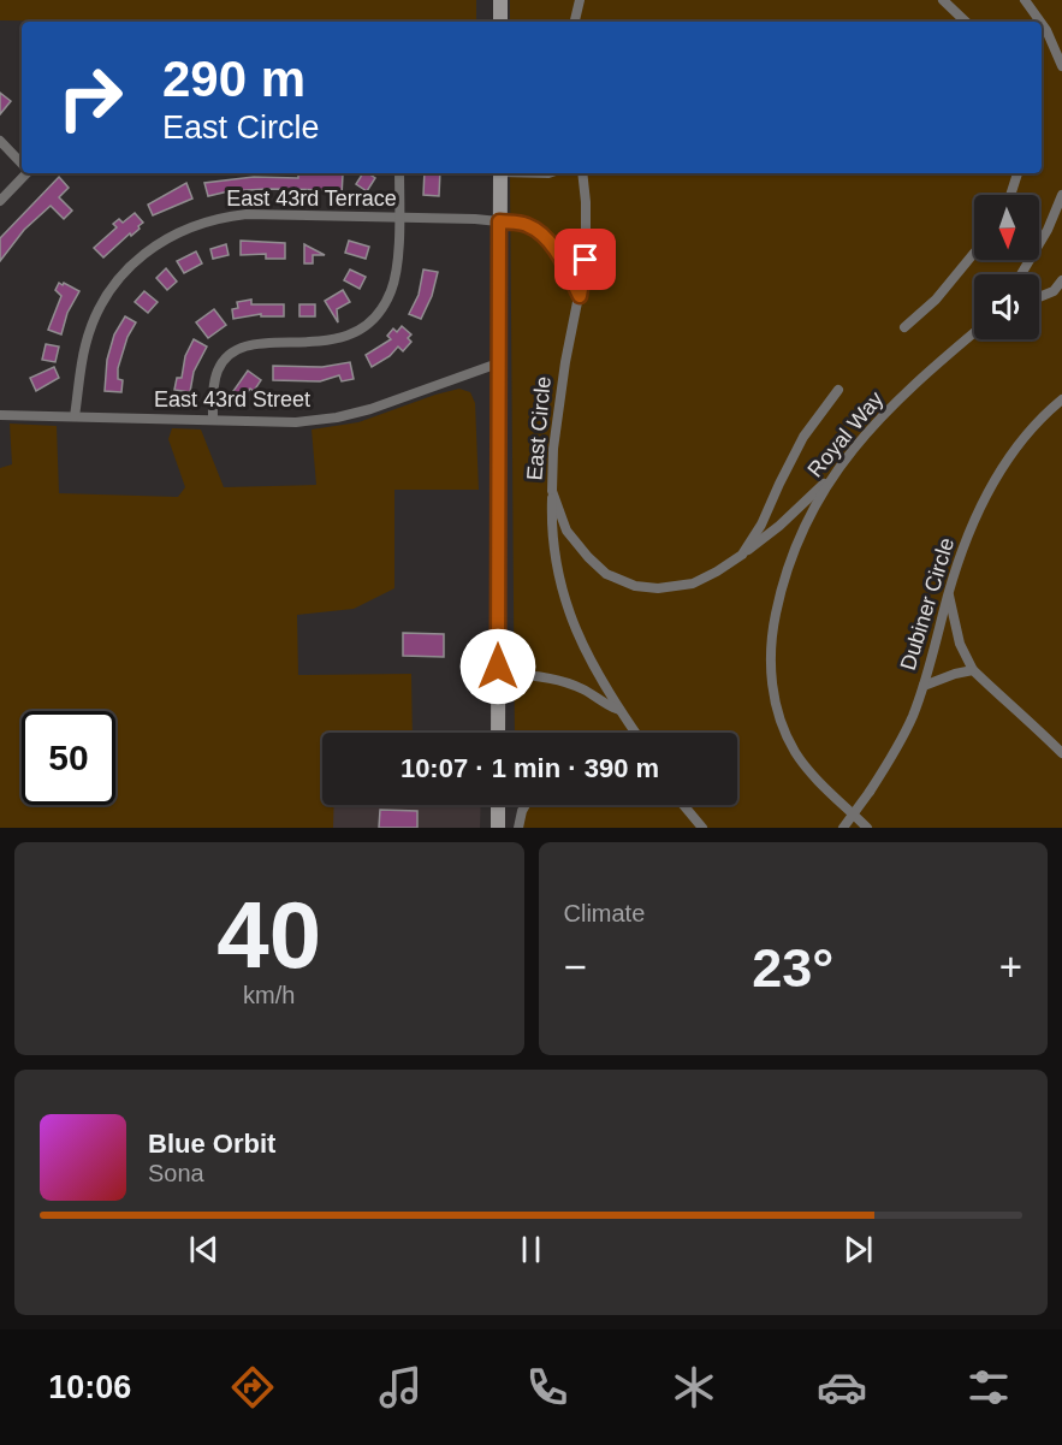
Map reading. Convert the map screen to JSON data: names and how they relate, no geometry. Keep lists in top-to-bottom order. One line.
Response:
{"streets":{"street":["East 43rd Terrace","East 43rd Street","East Circle","Royal Way","Dubiner Circle"]},"crossings":[["East 43rd Terrace","East 43rd Street"],["East Circle","Royal Way"]],"north":"bottom","page":{"turn":["290 m","East Circle"],"limit":"50","trip":"10:07 · 1 min · 390 m","tile":[["40","km/h"],"Climate"],"heat":["−","23°","+"],"song":["Blue Orbit","Sona"],"tabs":"10:06"}}
